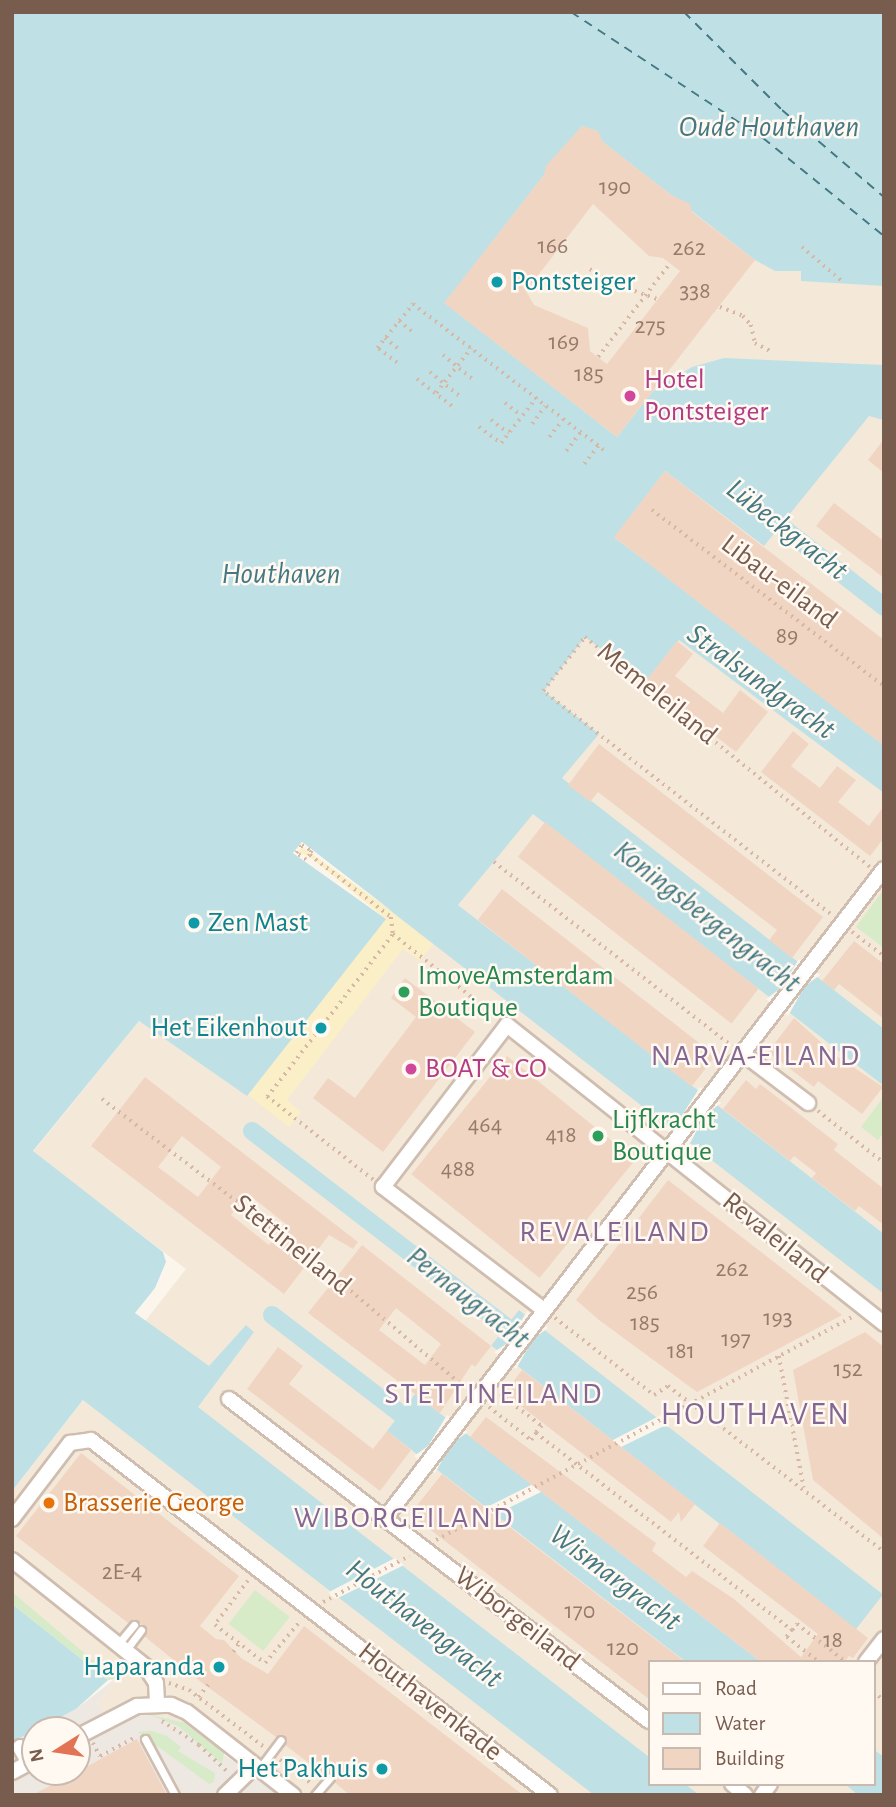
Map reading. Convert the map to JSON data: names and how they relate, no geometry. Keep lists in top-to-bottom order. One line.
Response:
{"streets":{"street":["Revaleiland","Wiborgeiland","Houthavenkade"],"path":["Libau-eiland","Memeleiland","Stettineiland"]},"districts":["NARVA-EILAND","REVALEILAND","STETTINEILAND","HOUTHAVEN","WIBORGEILAND"],"water":["Oude Houthaven","Lübeckgracht","Houthaven","Stralsundgracht","Koningsbergengracht","Pernaugracht","Wismargracht","Houthavengracht"],"places":["Pontsteiger","Hotel Pontsteiger","Zen Mast","ImoveAmsterdam Boutique","Het Eikenhout","BOAT & CO","Lijfkracht Boutique","Brasserie George","Haparanda","Het Pakhuis"],"house_numbers":["190","166","262","338","275","169","185","89","464","418","488","262","256","193","185","197","181","152","2E-4","170","18","120"],"legend":["Road","Water","Building"],"north":"left"}
